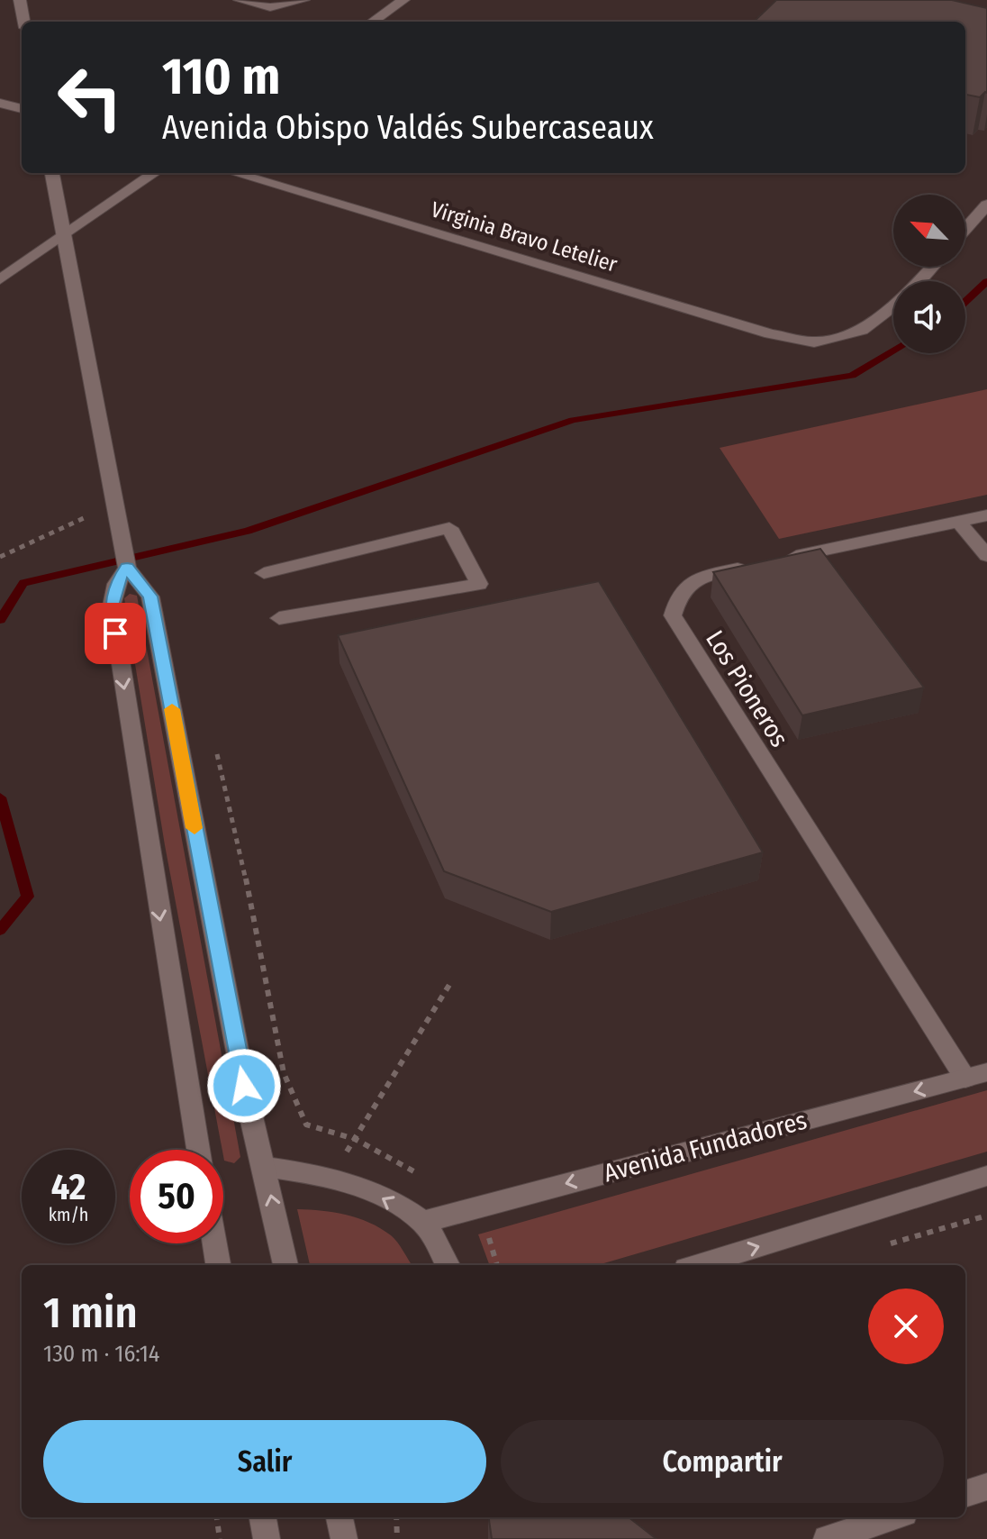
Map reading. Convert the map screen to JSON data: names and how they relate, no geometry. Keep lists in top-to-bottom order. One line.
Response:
{"streets":{"street":["Virginia Bravo Letelier","Los Pioneros","Avenida Fundadores"]},"crossings":[["Los Pioneros","Avenida Fundadores"]],"north":"top left","page":{"turn":["110 m","Avenida Obispo Valdés Subercaseaux"],"speed":"42 km/h","limit":"50","heading":["1 min","130 m · 16:14"],"buttons":["Salir","Compartir"]}}
